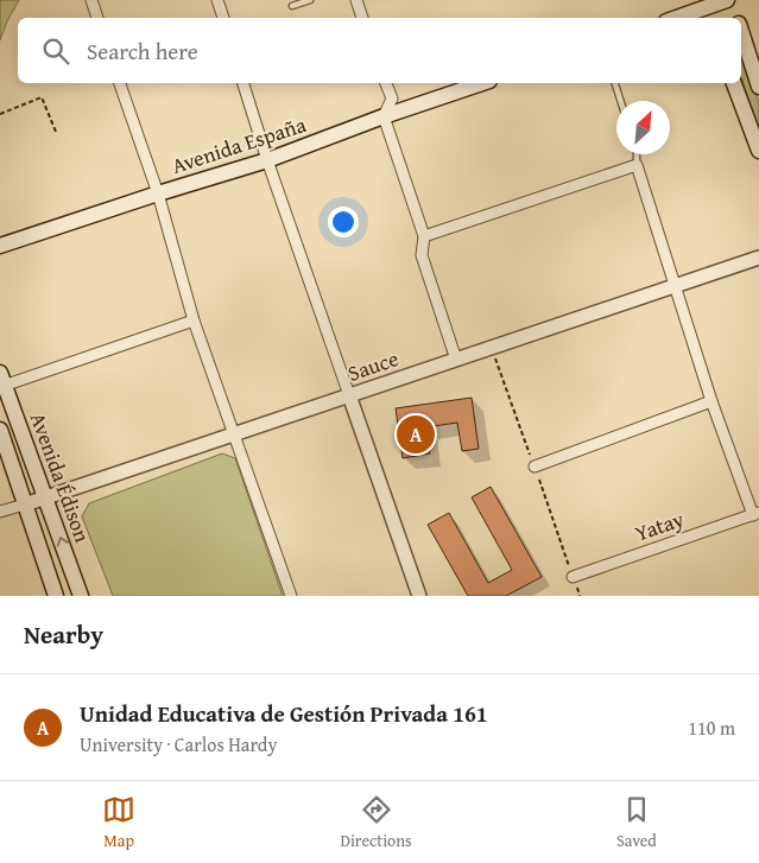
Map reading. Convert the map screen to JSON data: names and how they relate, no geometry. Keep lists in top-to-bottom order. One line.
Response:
{"streets":{"main road":["Avenida España","Avenida Édison"],"street":["Sauce","Yatay"]},"crossings":[["Sauce","Avenida Édison"]],"north":"top right","page":{"search":"Search here","pins":"A","heading":"Nearby","list":[{"mark":"A","name":"Unidad Educativa de Gestión Privada 161","note":"University · Carlos Hardy","value":"110 m"}],"nav":["Map","Directions","Saved"]}}
